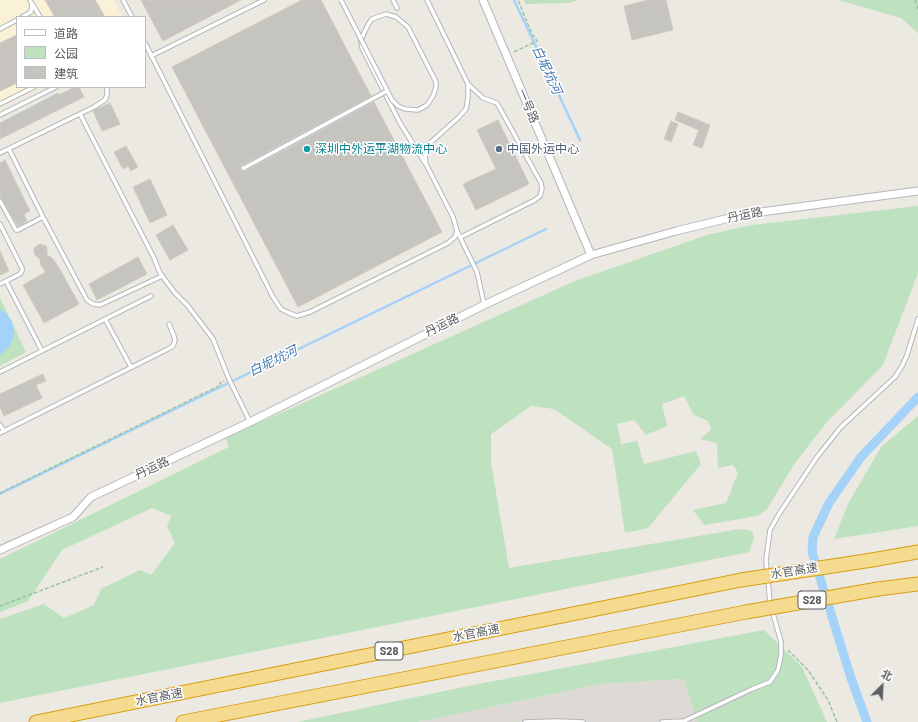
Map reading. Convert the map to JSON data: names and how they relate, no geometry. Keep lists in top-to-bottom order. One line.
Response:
{"streets":{"highway":["水官高速","S28"],"street":["一号路","丹运路"]},"crossings":[["一号路","丹运路"]],"water":["白坭坑河"],"places":["深圳中外运平湖物流中心","中国外运中心"],"legend":["道路","公园","建筑"],"north":"top right"}
